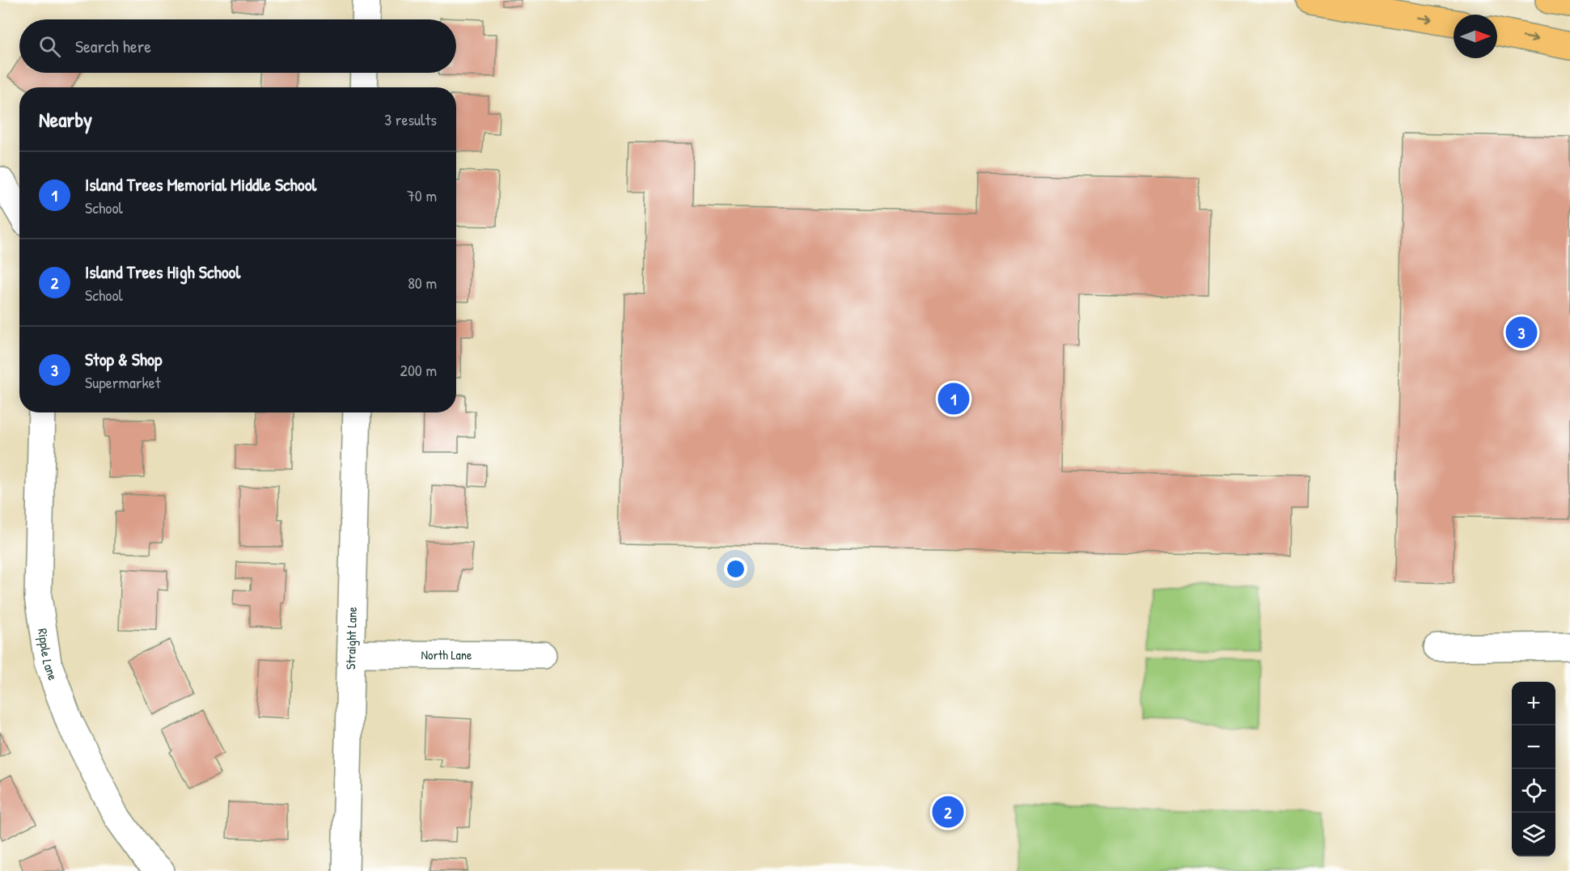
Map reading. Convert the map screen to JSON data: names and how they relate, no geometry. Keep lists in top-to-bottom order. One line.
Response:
{"streets":{"street":["Straight Lane","Ripple Lane","North Lane"]},"crossings":[["Straight Lane","North Lane"]],"north":"right","page":{"search":"Search here","heading":["Nearby","3 results"],"list":[{"mark":"1","name":"Island Trees Memorial Middle School","note":"School","value":"70 m"},{"mark":"2","name":"Island Trees High School","note":"School","value":"80 m"},{"mark":"3","name":"Stop & Shop","note":"Supermarket","value":"200 m"}],"pins":["3","1","2"],"map_buttons":["+","−"]}}
